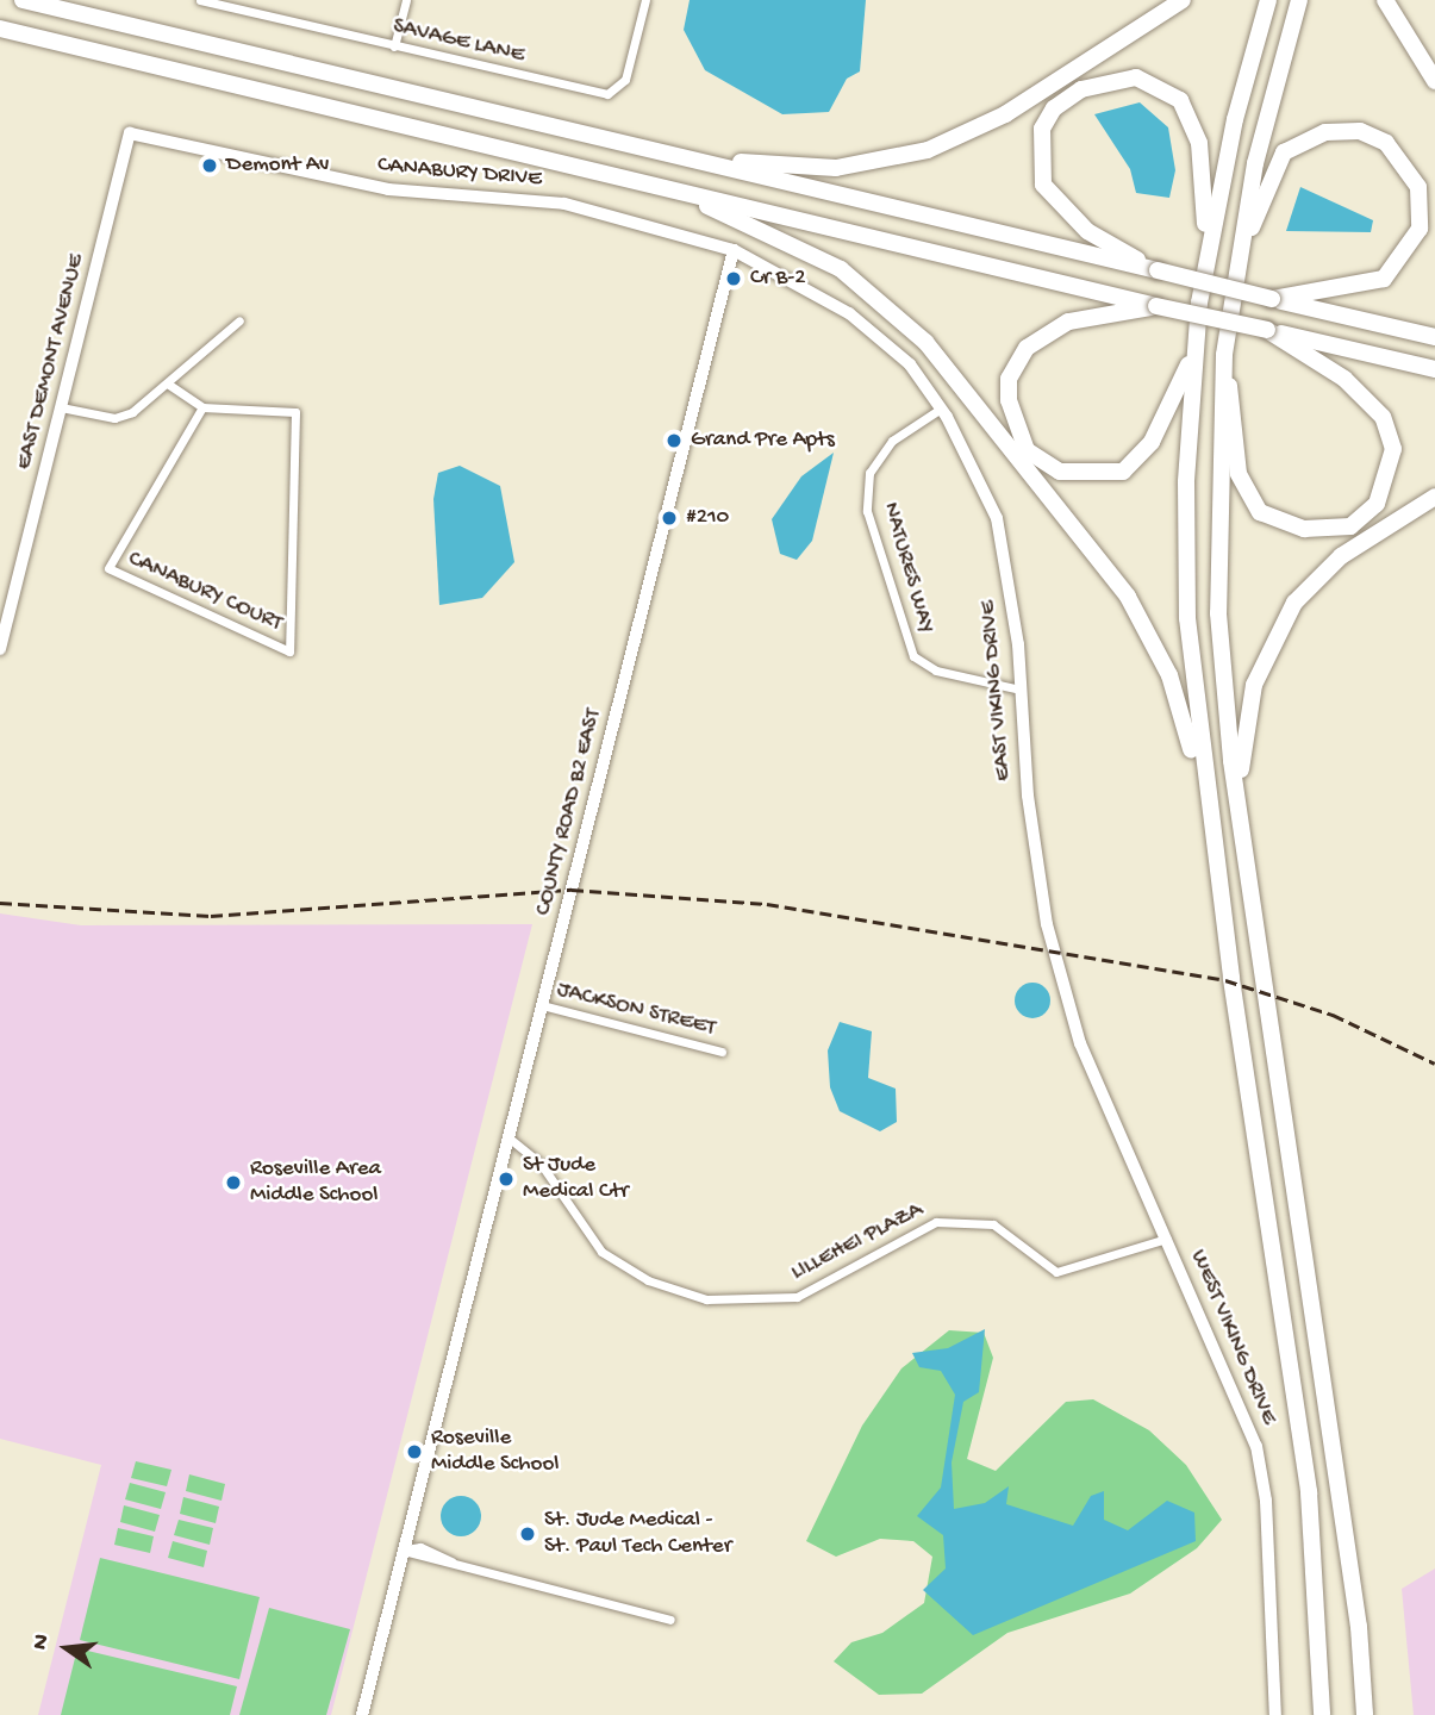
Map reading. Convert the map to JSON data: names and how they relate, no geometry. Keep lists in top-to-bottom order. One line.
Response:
{"streets":{"street":["SAVAGE LANE","CANABURY DRIVE","EAST DEMONT AVENUE","NATURES WAY","CANABURY COURT","EAST VIKING DRIVE","COUNTY ROAD B2 EAST","JACKSON STREET","LILLEHEI PLAZA","WEST VIKING DRIVE"]},"crossings":[["CANABURY DRIVE","EAST DEMONT AVENUE"],["CANABURY DRIVE","EAST VIKING DRIVE"],["CANABURY DRIVE","COUNTY ROAD B2 EAST"],["NATURES WAY","EAST VIKING DRIVE"],["EAST VIKING DRIVE","COUNTY ROAD B2 EAST"],["EAST VIKING DRIVE","WEST VIKING DRIVE"],["COUNTY ROAD B2 EAST","JACKSON STREET"],["COUNTY ROAD B2 EAST","LILLEHEI PLAZA"],["LILLEHEI PLAZA","WEST VIKING DRIVE"]],"places":["Demont Av","Cr B-2","Grand Pre Apts","#210","St Jude Medical Ctr","Roseville Area Middle School","Roseville Middle School","St. Jude Medical - St. Paul Tech Center"],"north":"left"}
